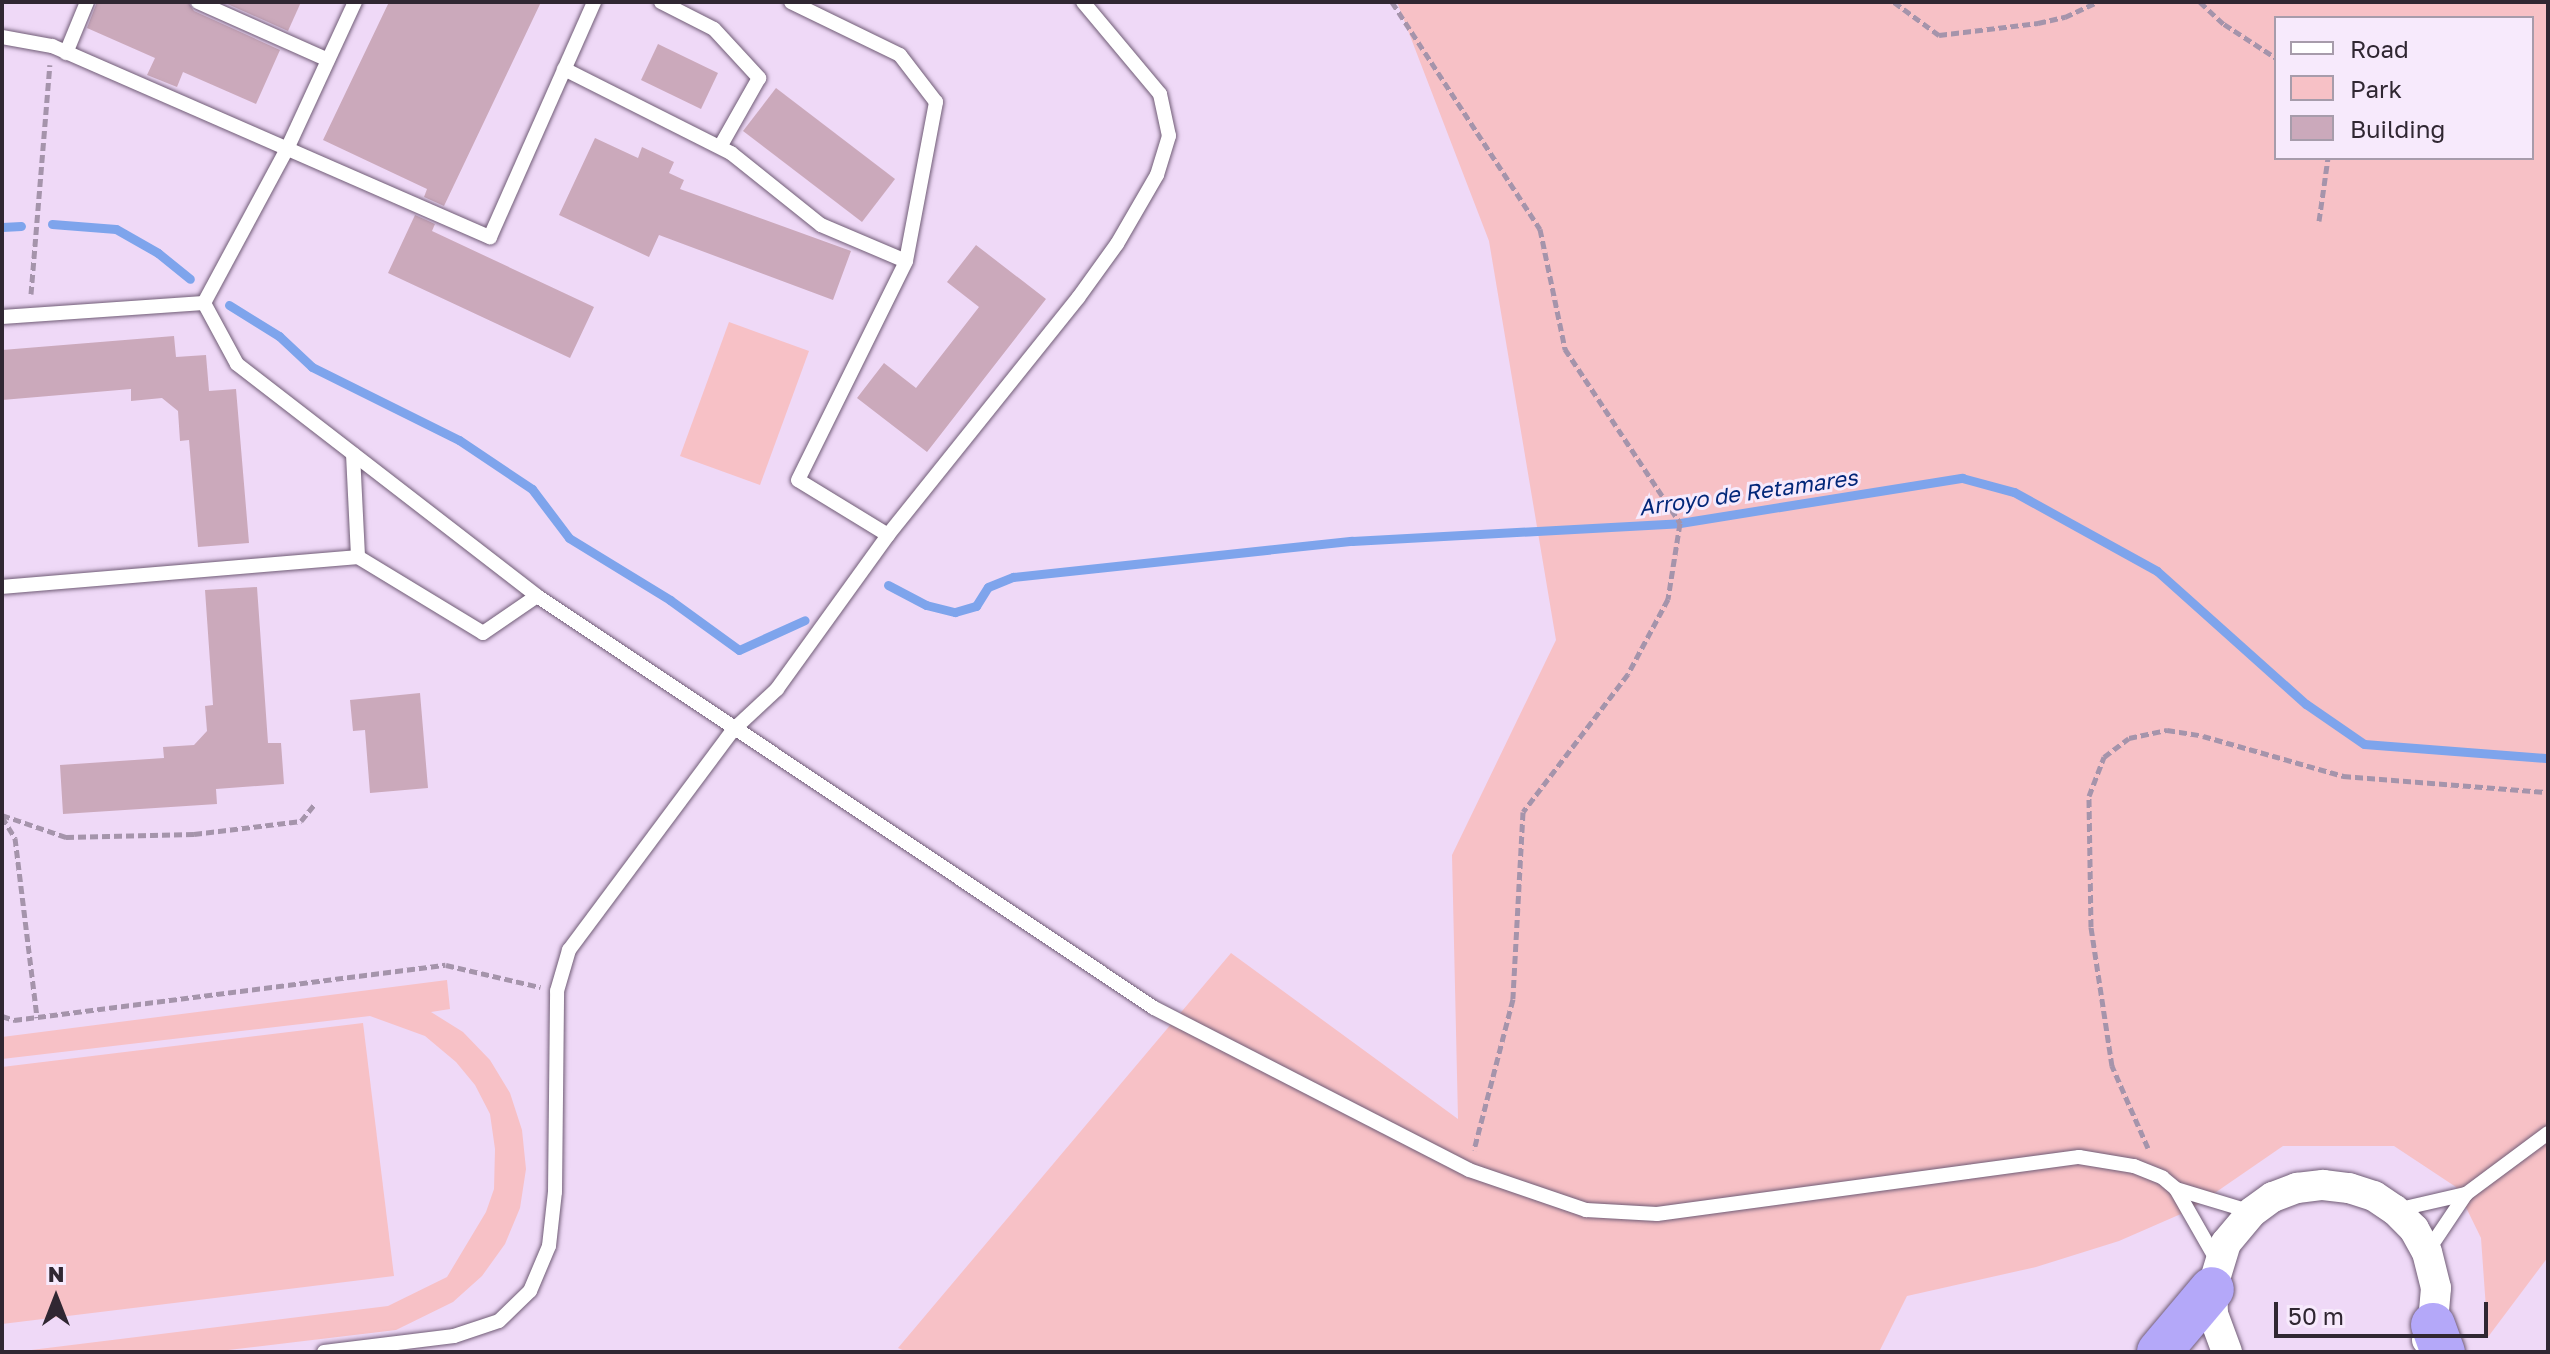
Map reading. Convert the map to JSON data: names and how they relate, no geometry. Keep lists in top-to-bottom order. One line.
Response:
{"water":["Arroyo de Retamares"],"legend":["Road","Park","Building"],"scale_bar":"50 m","north":"top"}
